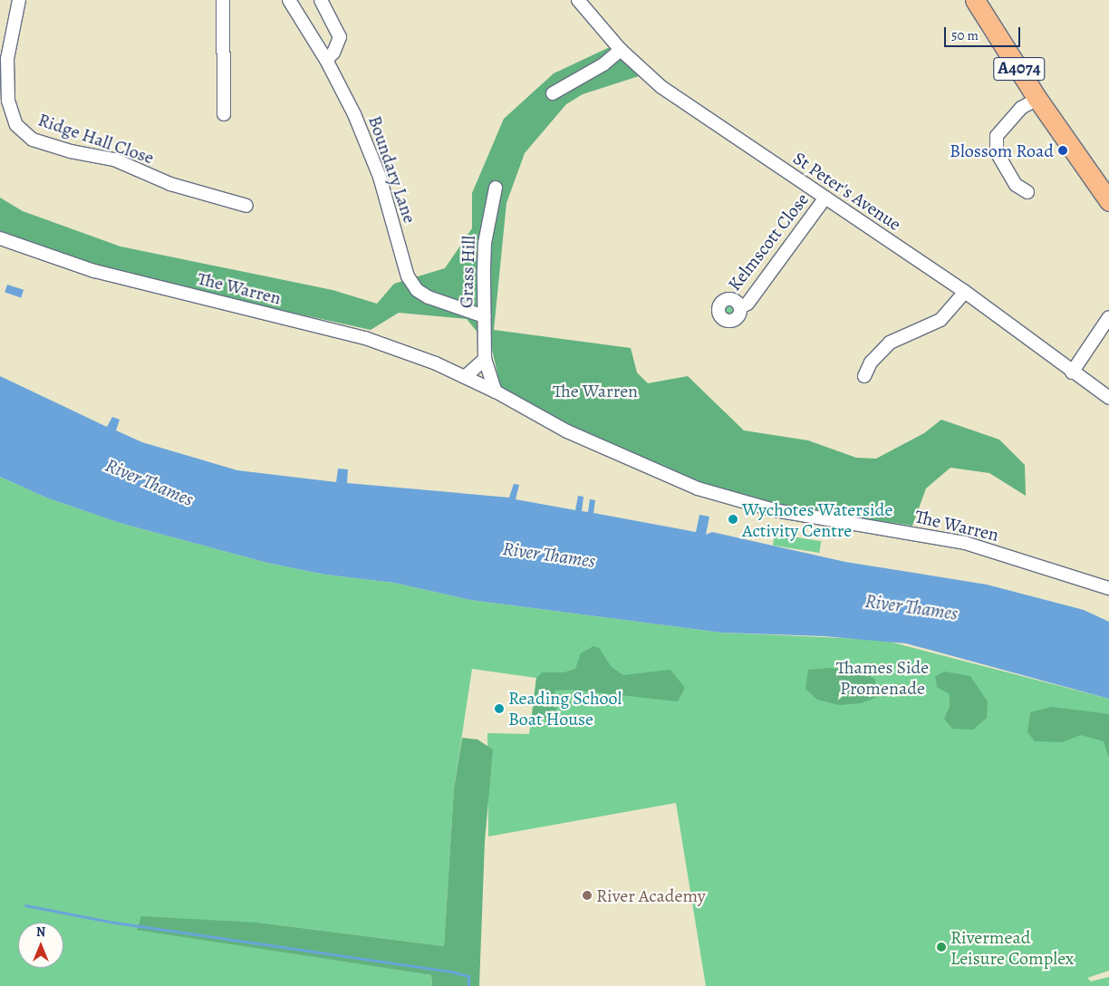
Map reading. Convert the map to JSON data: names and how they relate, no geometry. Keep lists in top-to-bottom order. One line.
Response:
{"streets":{"main road":["A4074"],"street":["Ridge Hall Close","Boundary Lane","St Peter's Avenue","Kelmscott Close","Grass Hill","The Warren"]},"crossings":[["Boundary Lane","Grass Hill"],["St Peter's Avenue","Kelmscott Close"],["Grass Hill","The Warren"]],"water":["River Thames"],"parks":["The Warren","Thames Side Promenade"],"places":["Blossom Road","Wychotes Waterside Activity Centre","Reading School Boat House","River Academy","Rivermead Leisure Complex"],"scale_bar":"50 m","north":"top"}
